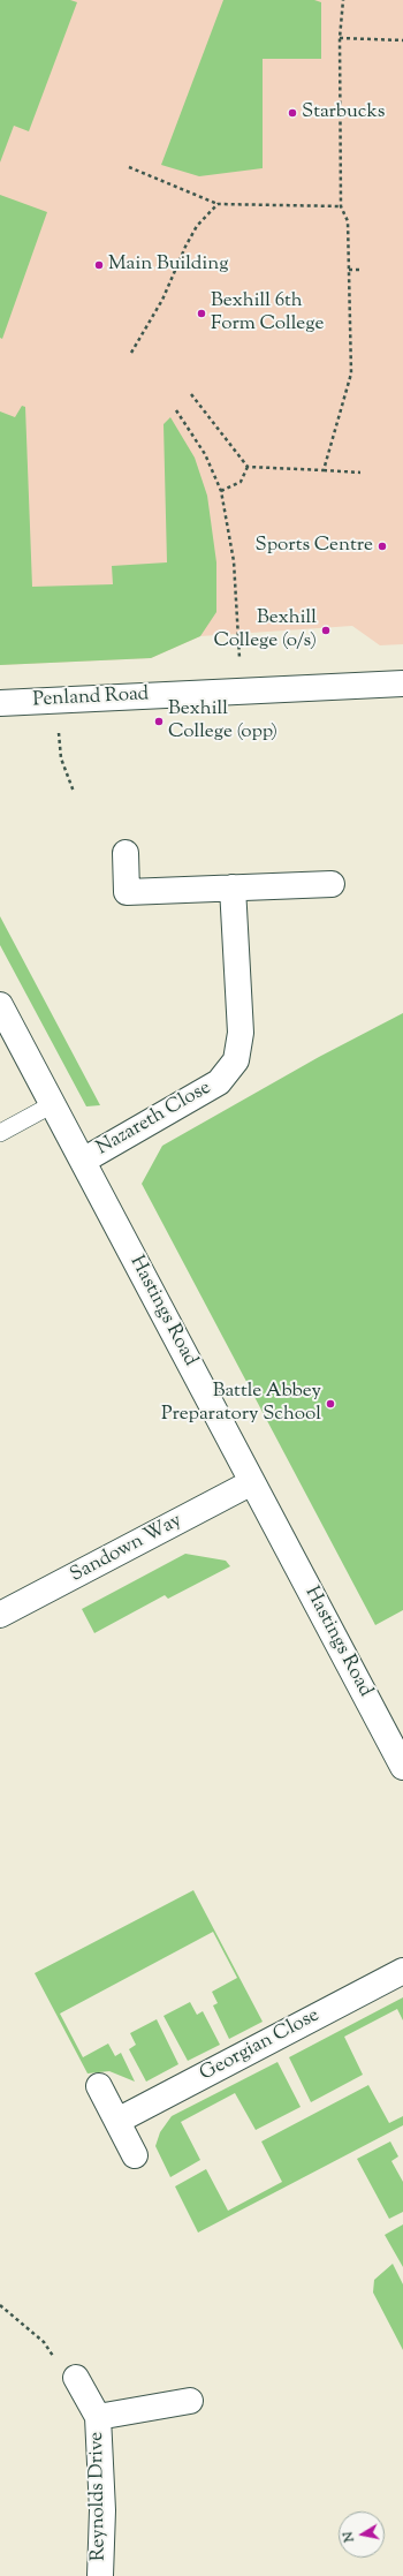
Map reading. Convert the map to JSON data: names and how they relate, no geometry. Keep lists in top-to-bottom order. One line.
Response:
{"streets":{"street":["Penland Road","Nazareth Close","Hastings Road","Sandown Way","Georgian Close","Reynolds Drive"]},"crossings":[["Nazareth Close","Hastings Road"],["Hastings Road","Sandown Way"]],"places":["Starbucks","Main Building","Bexhill 6th Form College","Sports Centre","Bexhill College (o/s)","Bexhill College (opp)","Battle Abbey Preparatory School"],"north":"left"}
